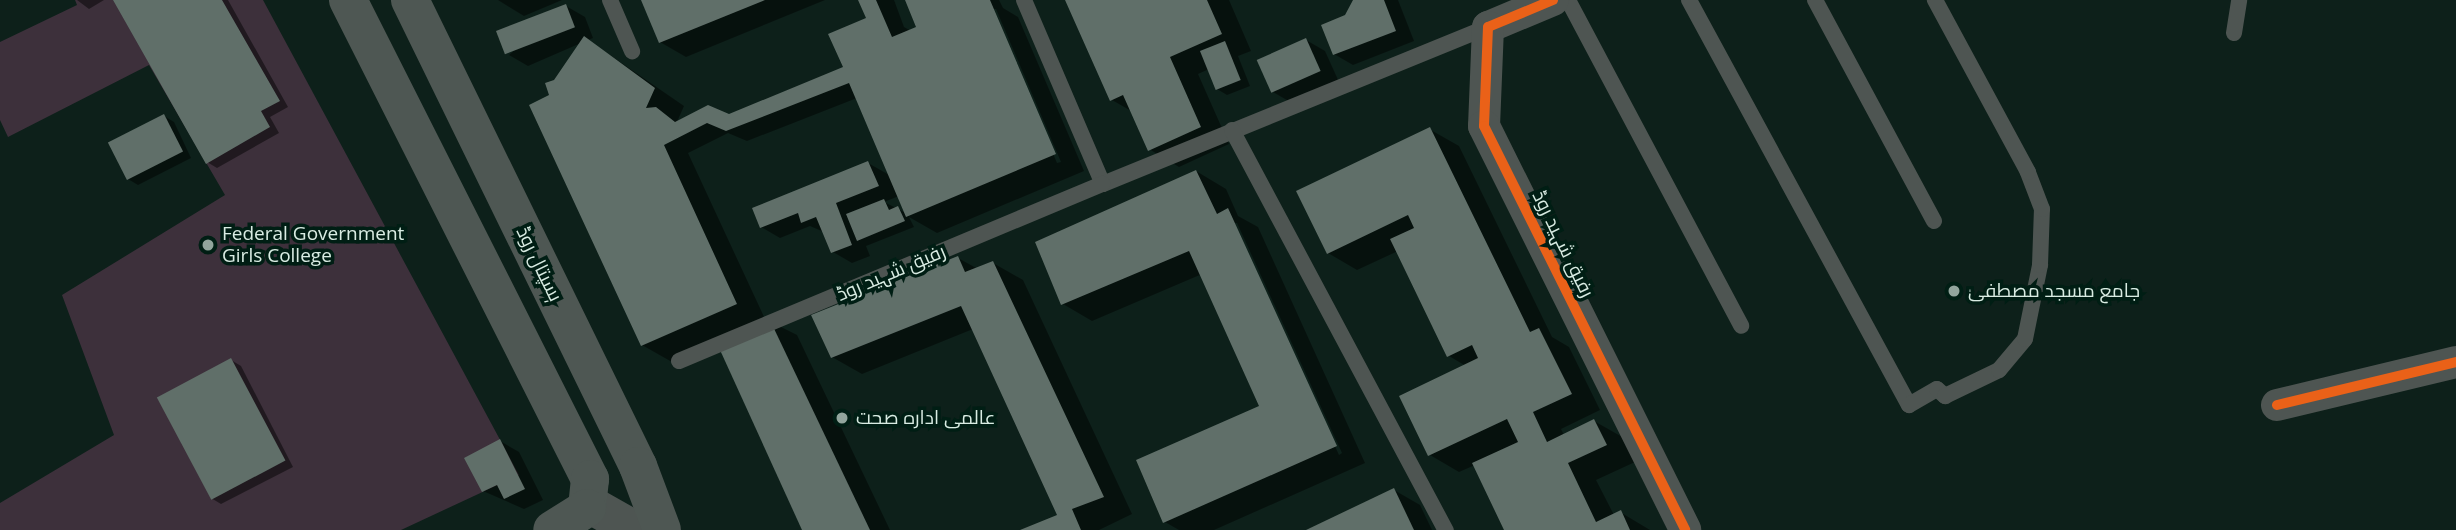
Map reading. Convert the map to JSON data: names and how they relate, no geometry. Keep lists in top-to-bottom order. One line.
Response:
{"streets":{"main road":["ہسپتال روڈ"],"street":["رفیق شہید روڈ"]},"places":["Federal Government Girls College","جامع مسجد مصطفیٰ","عالمی ادارہ صحت"]}
